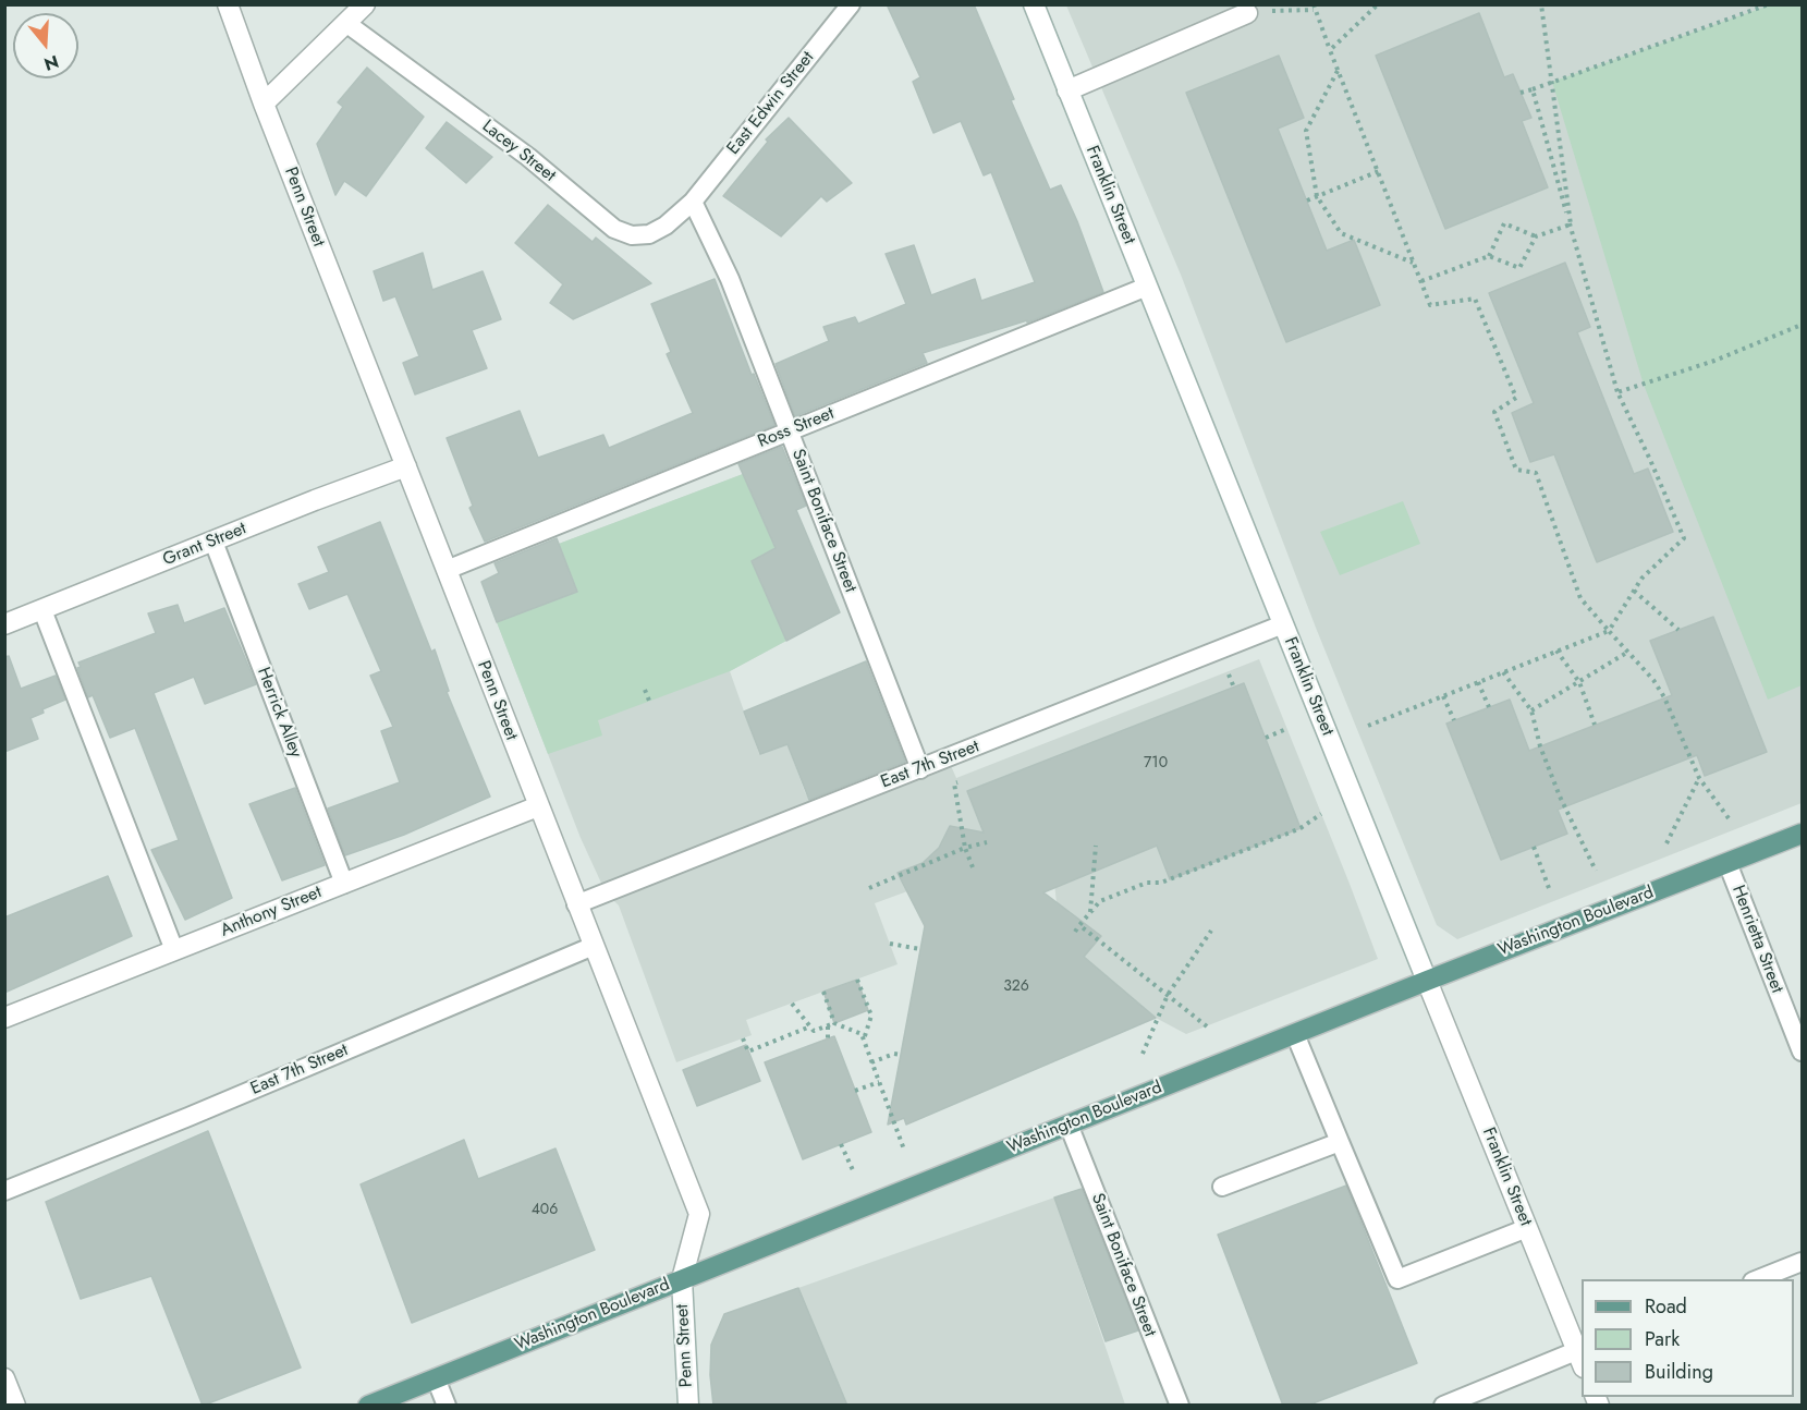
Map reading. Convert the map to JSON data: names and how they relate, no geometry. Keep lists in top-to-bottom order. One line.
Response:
{"streets":{"main road":["Washington Boulevard"],"street":["Franklin Street","Penn Street","Grant Street","Anthony Street"],"lane":["East Edwin Street","Lacey Street","Ross Street","Saint Boniface Street","Herrick Alley","East 7th Street","Henrietta Street"]},"crossings":[["East Edwin Street","Lacey Street"],["East Edwin Street","Saint Boniface Street"],["Lacey Street","Saint Boniface Street"],["Franklin Street","Ross Street"],["Franklin Street","East 7th Street"],["Franklin Street","Washington Boulevard"],["Penn Street","Ross Street"],["Penn Street","Grant Street"],["Penn Street","East 7th Street"],["Penn Street","Anthony Street"],["Penn Street","Washington Boulevard"],["Ross Street","Saint Boniface Street"],["Saint Boniface Street","East 7th Street"],["Saint Boniface Street","Washington Boulevard"],["Grant Street","Herrick Alley"],["Herrick Alley","Anthony Street"],["Washington Boulevard","Henrietta Street"]],"house_numbers":["710","326","406"],"legend":["Road","Park","Building"],"north":"bottom"}
